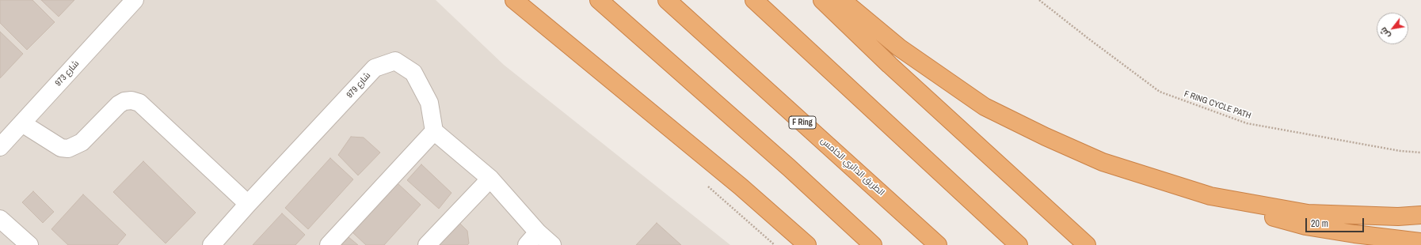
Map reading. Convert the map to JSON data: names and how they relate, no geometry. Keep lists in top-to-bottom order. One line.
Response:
{"streets":{"highway":["F Ring","الطريق الدائري الخامس"],"street":["شارع 973","شارع 979"],"path":["F RING CYCLE PATH"]},"scale_bar":"20 m","north":"bottom left"}
